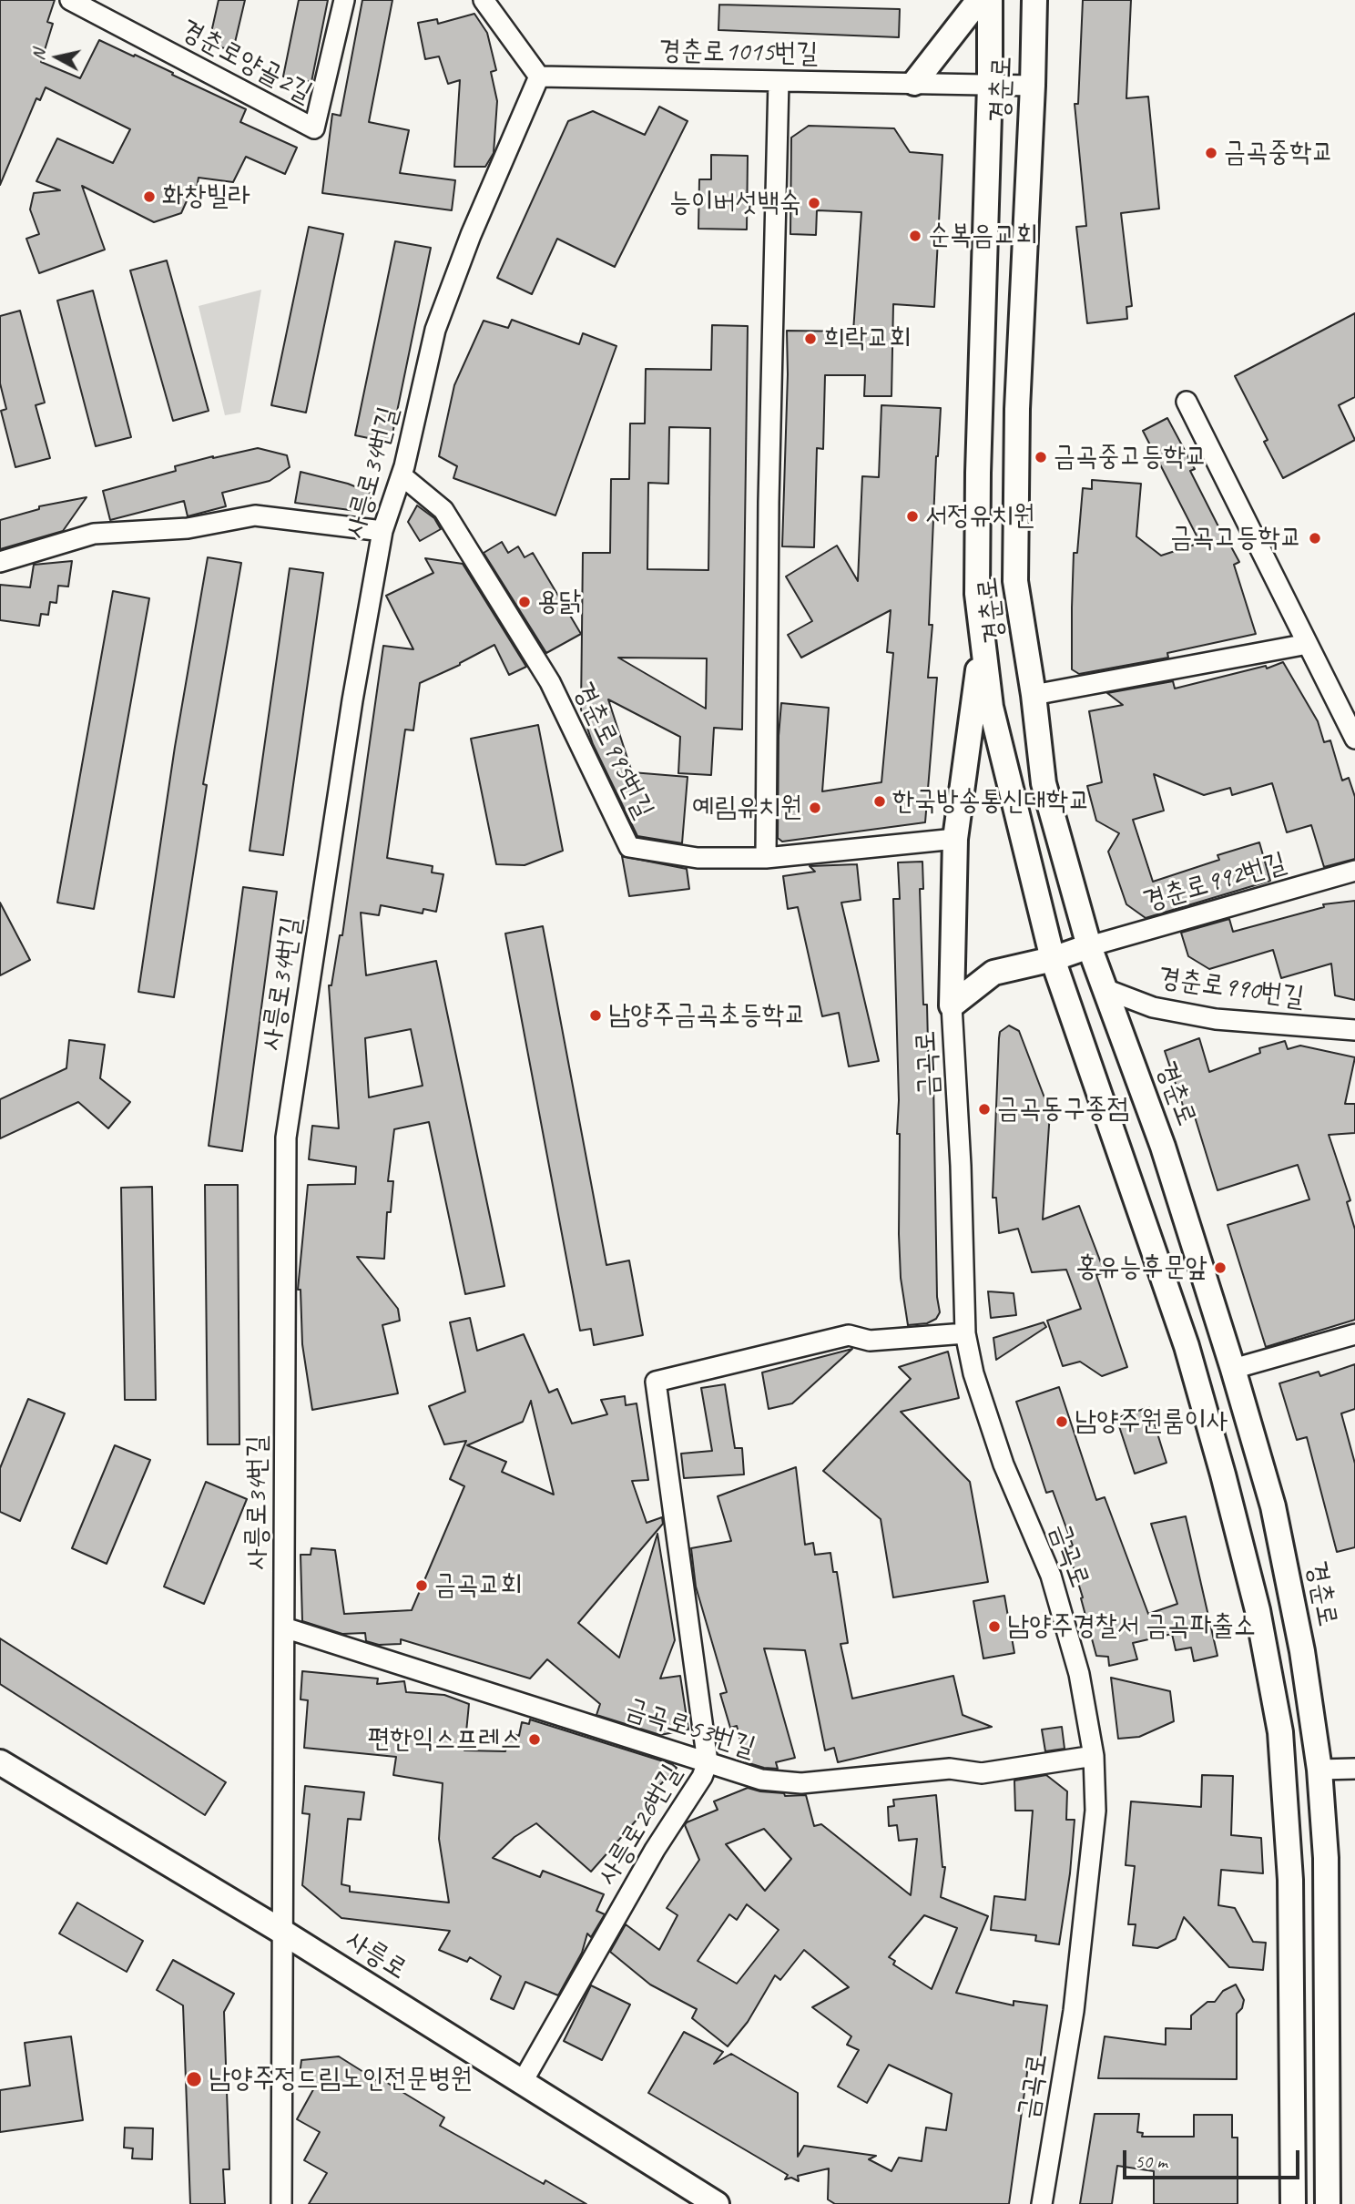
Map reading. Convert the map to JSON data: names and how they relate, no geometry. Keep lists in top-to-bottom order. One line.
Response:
{"streets":{"street":["경춘로1015번길","경춘로양골2길","경춘로","사릉로34번길","경춘로995번길","경춘로992번길","경춘로990번길","금곡로","금곡로53번길","사릉로26번길","사릉로"]},"crossings":[["경춘로1015번길","경춘로"],["경춘로1015번길","사릉로34번길"],["경춘로","경춘로992번길"],["경춘로","경춘로990번길"],["사릉로34번길","경춘로995번길"],["사릉로34번길","금곡로53번길"],["사릉로34번길","사릉로"],["금곡로","금곡로53번길"],["금곡로","사릉로26번길"],["금곡로53번길","사릉로26번길"],["사릉로26번길","사릉로"]],"places":["금곡중학교","화창빌라","능이버섯백숙","순복음교회","희락교회","금곡중고등학교","서정유치원","금곡고등학교","용닭","한국방송통신대학교","예림유치원","남양주금곡초등학교","금곡동구종점","홍유능후문앞","남양주원룸이사","금곡교회","남양주경찰서 금곡파출소","편한익스프레스","남양주정드림노인전문병원"],"scale_bar":"50 m","north":"left"}
